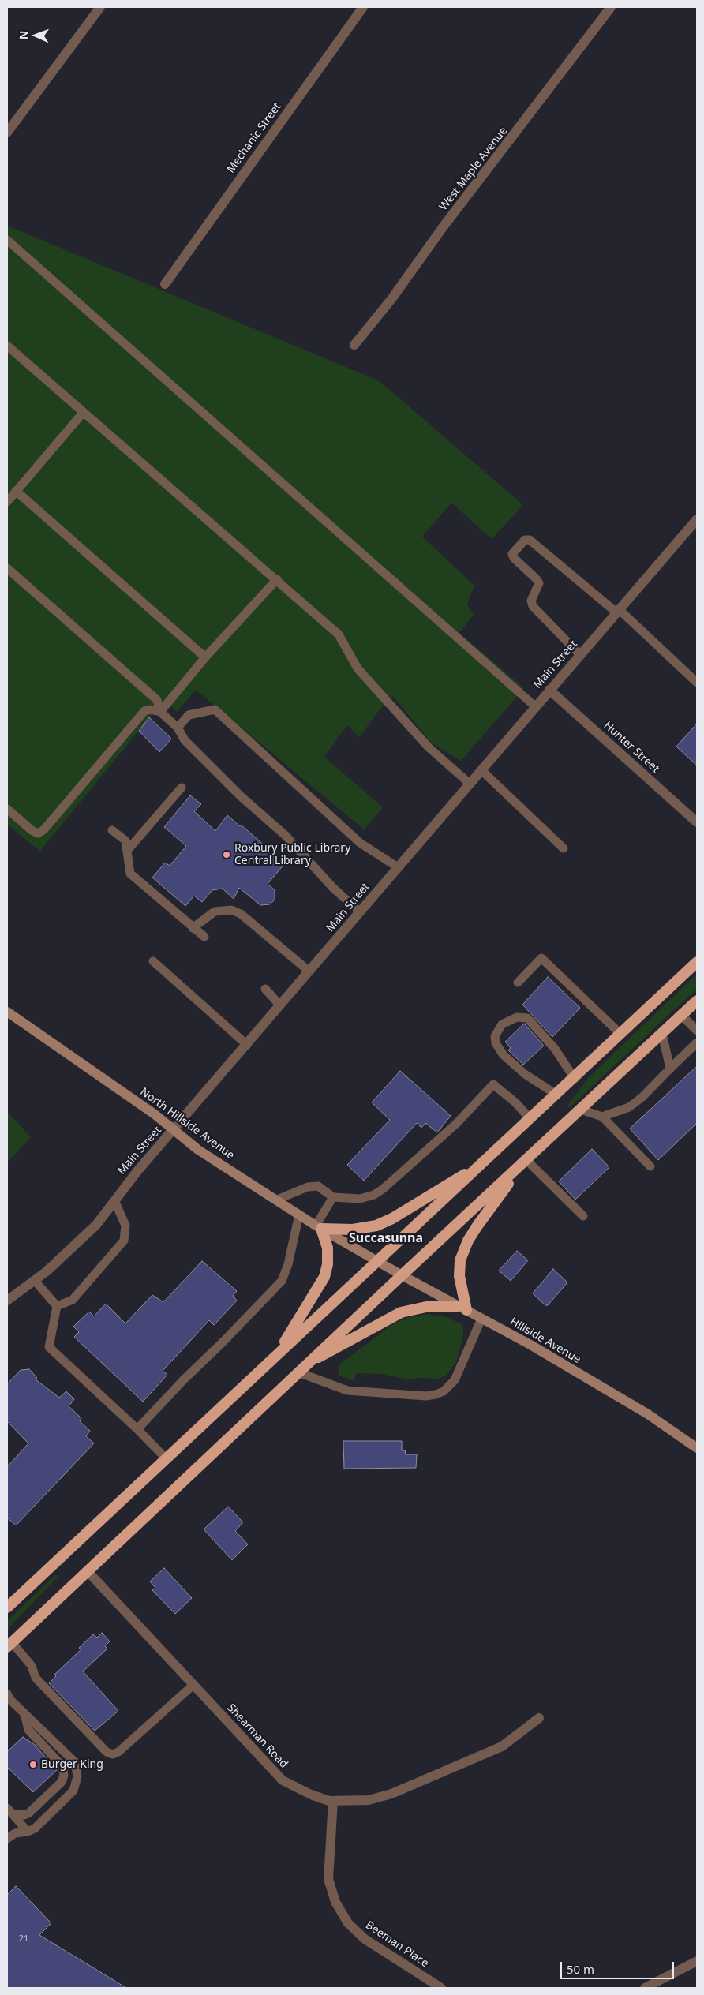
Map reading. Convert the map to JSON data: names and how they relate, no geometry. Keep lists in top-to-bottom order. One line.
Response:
{"streets":{"main road":["North Hillside Avenue","Hillside Avenue"],"street":["Mechanic Street","West Maple Avenue","Main Street","Hunter Street","Shearman Road","Beeman Place"]},"crossings":[["Main Street","Hunter Street"],["Main Street","North Hillside Avenue"],["North Hillside Avenue","Hillside Avenue"],["Shearman Road","Beeman Place"]],"districts":["Succasunna"],"places":["Roxbury Public Library Central Library","Burger King"],"house_numbers":["21"],"scale_bar":"50 m","north":"left"}
